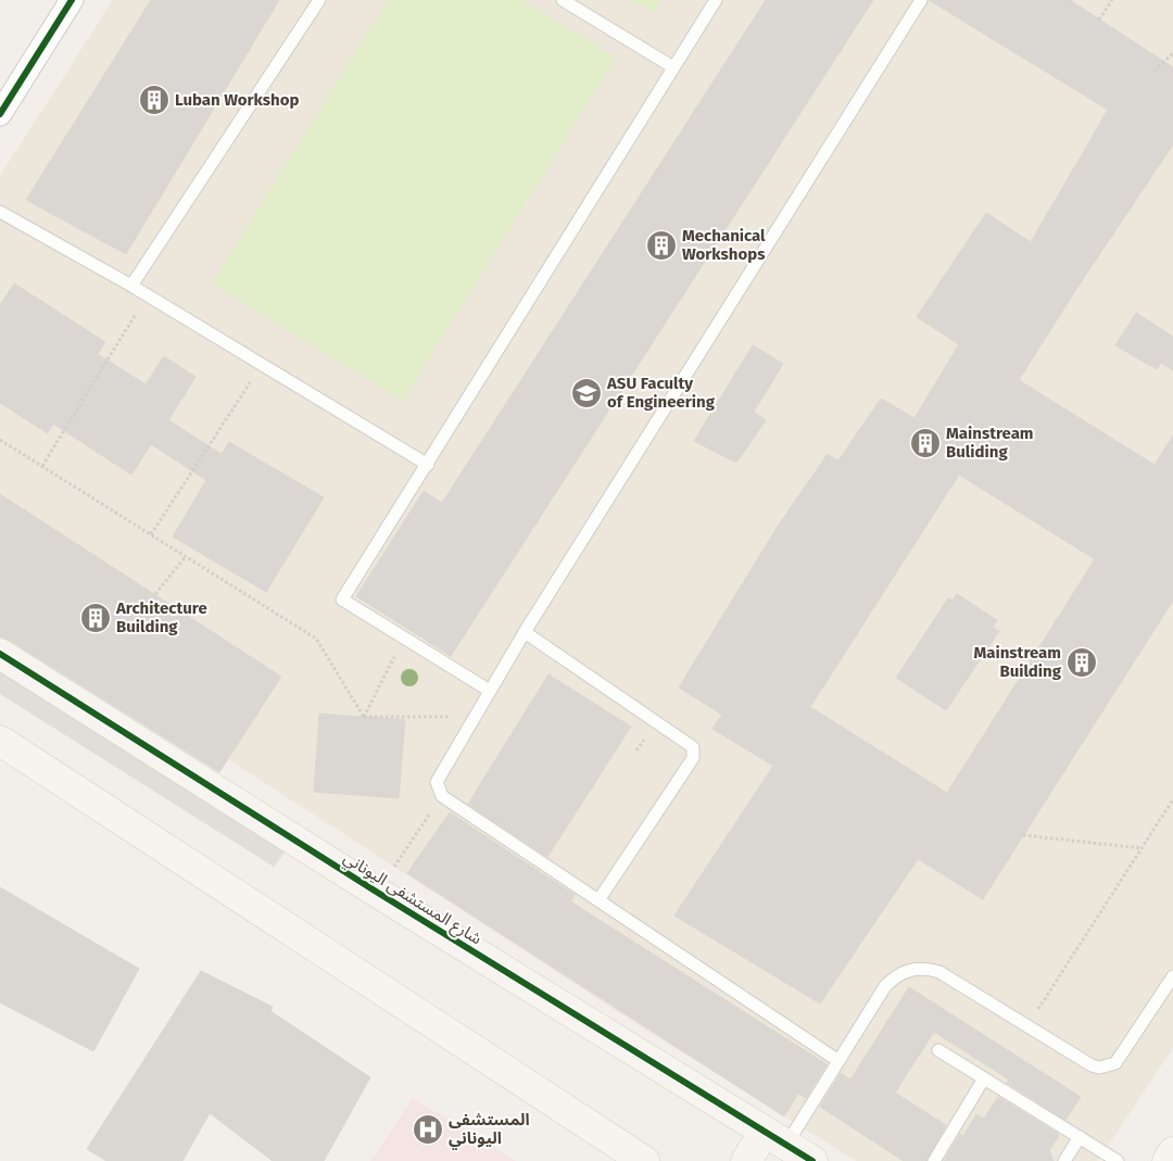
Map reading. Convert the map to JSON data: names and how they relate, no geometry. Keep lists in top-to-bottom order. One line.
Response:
{"streets":{"street":["شارع المستشفى اليوناني"]},"places":{"building":["Luban Workshop","Mechanical Workshops","Mainstream Buliding","Architecture Building","Mainstream Building"],"school or university":["ASU Faculty of Engineering"],"hospital":["المستشفى اليوناني"]}}
